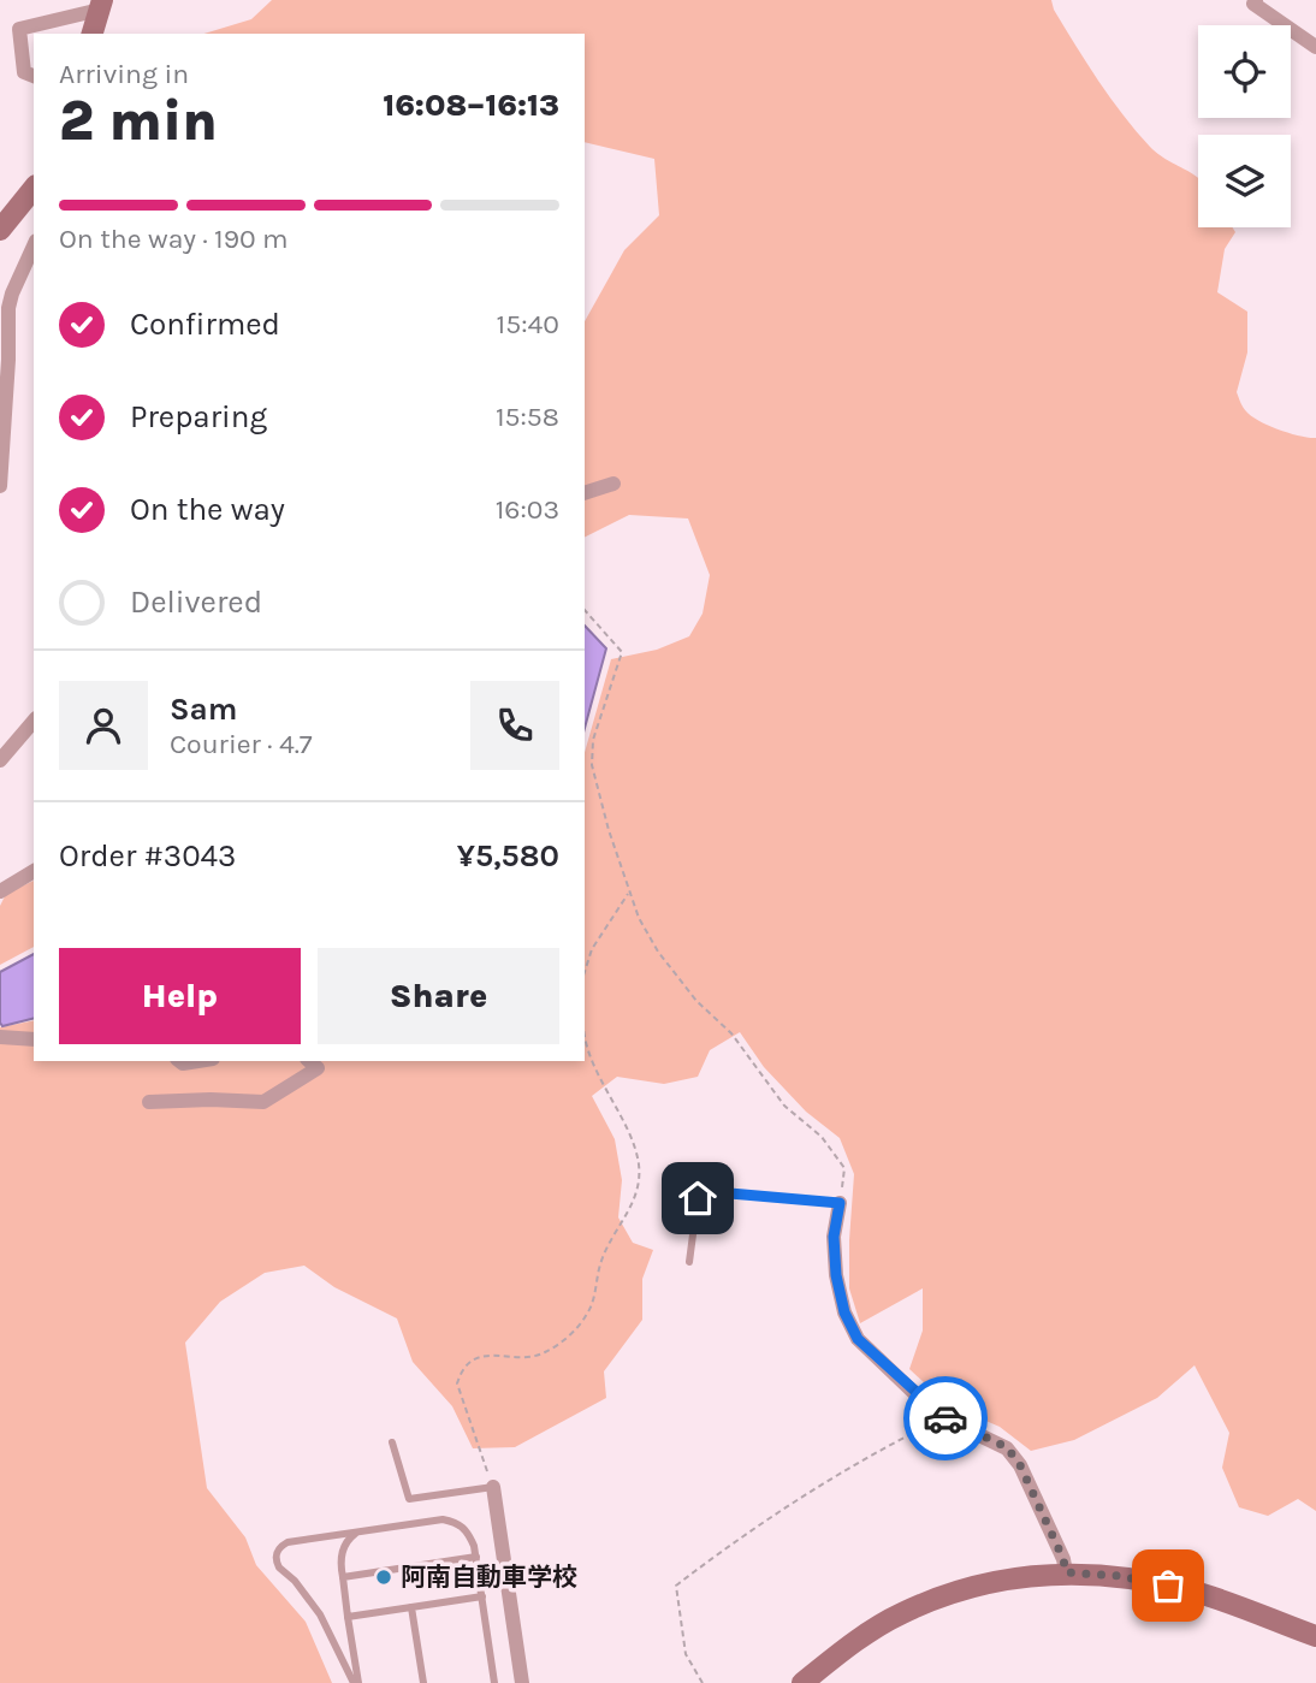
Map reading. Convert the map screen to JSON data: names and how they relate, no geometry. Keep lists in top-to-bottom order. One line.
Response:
{"places":["阿南自動車学校"],"page":{"heading":["2 min","Arriving in","16:08–16:13"],"panel":["Sam","Courier · 4.7","Order #3043","¥5,580"],"bar":"On the way · 190 m","list":[["Confirmed","15:40"],["Preparing","15:58"],["On the way","16:03"],"Delivered"],"buttons":["Help","Share"]}}
